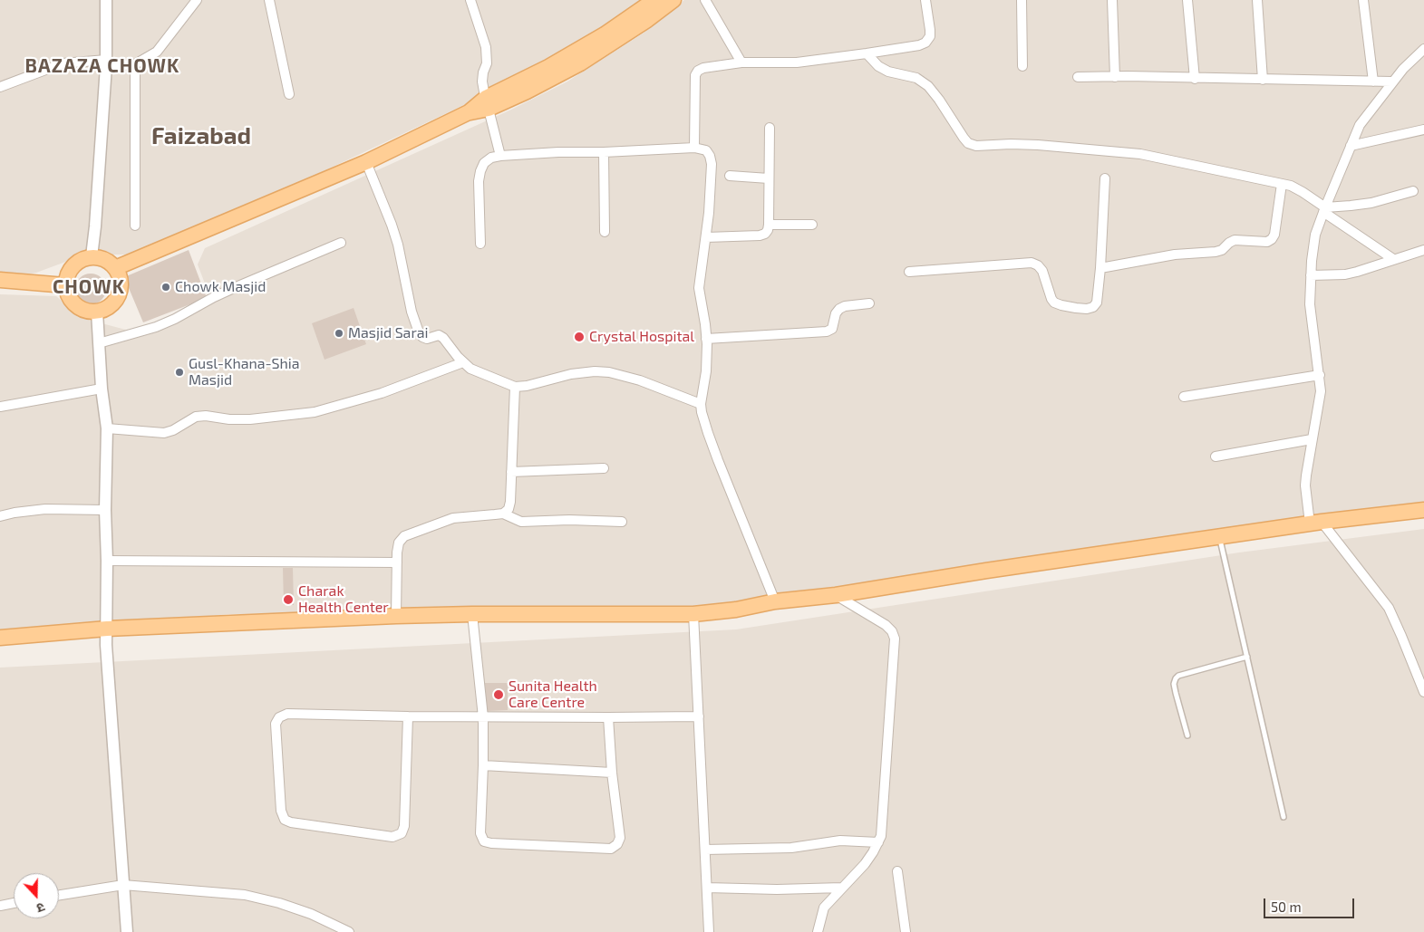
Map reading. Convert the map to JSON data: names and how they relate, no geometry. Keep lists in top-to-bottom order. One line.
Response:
{"districts":["BAZAZA CHOWK","Faizabad","CHOWK"],"places":["Chowk Masjid","Masjid Sarai","Crystal Hospital","Gusl-Khana-Shia Masjid","Charak Health Center","Sunita Health Care Centre"],"scale_bar":"50 m","north":"bottom"}
